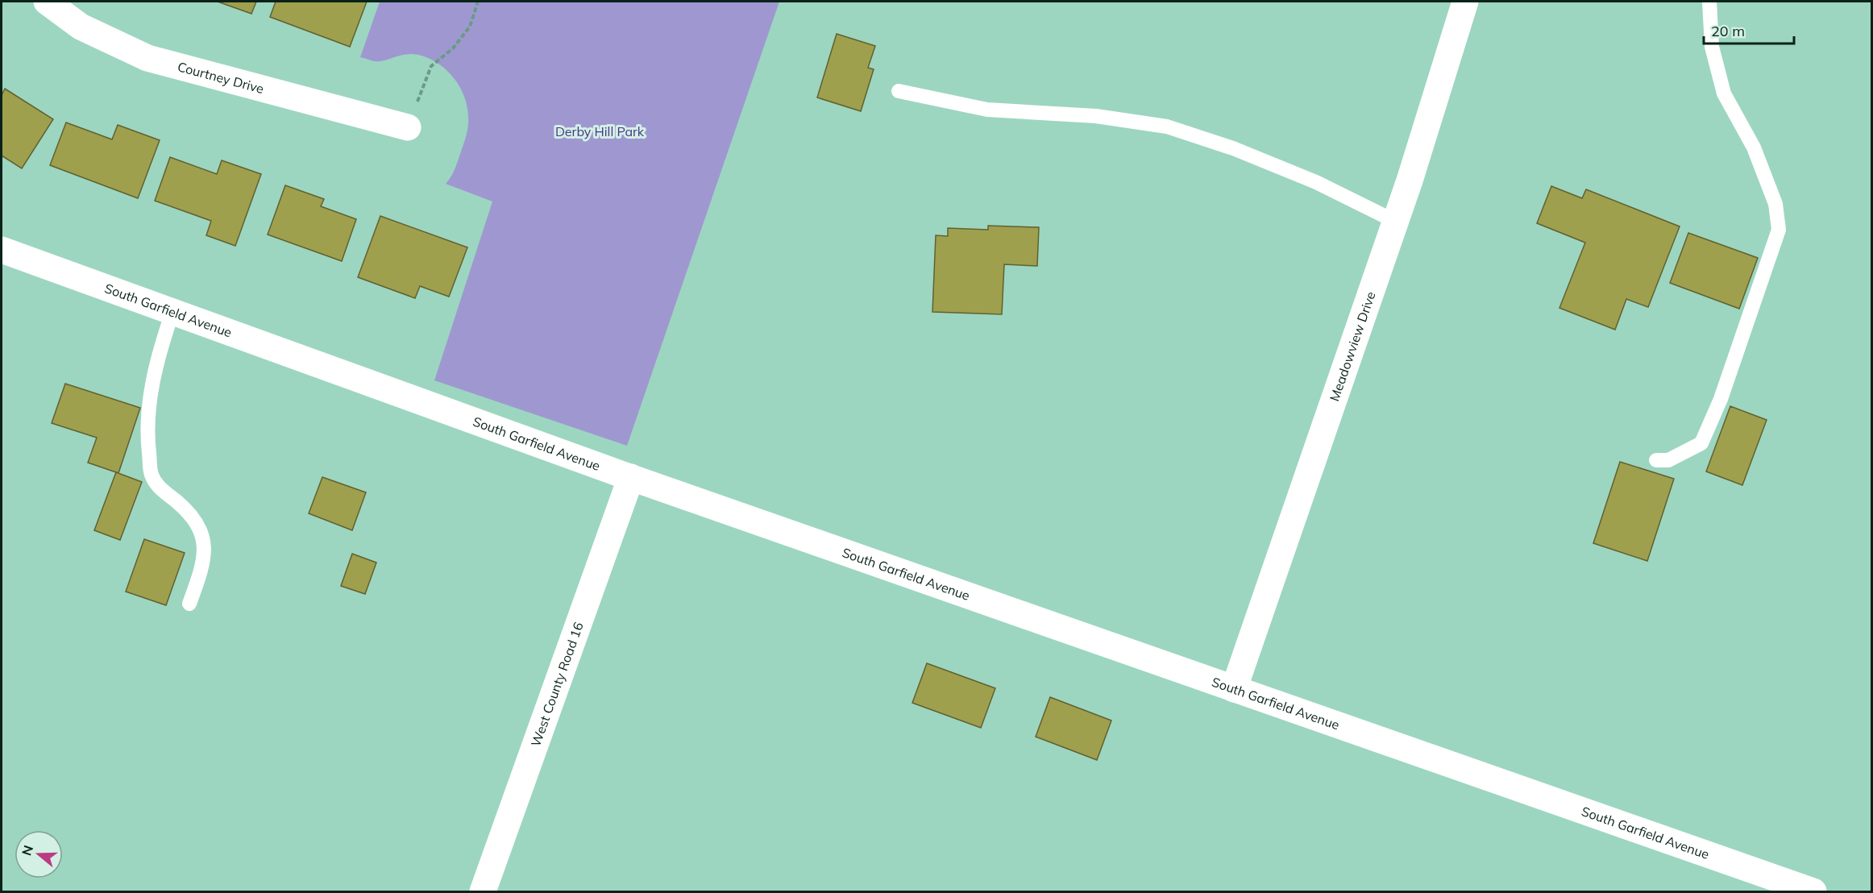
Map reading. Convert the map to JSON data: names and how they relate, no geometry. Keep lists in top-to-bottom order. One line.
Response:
{"streets":{"street":["Courtney Drive","South Garfield Avenue","Meadowview Drive","West County Road 16"]},"crossings":[["South Garfield Avenue","Meadowview Drive"],["South Garfield Avenue","West County Road 16"]],"parks":["Derby Hill Park"],"scale_bar":"20 m","north":"left"}
